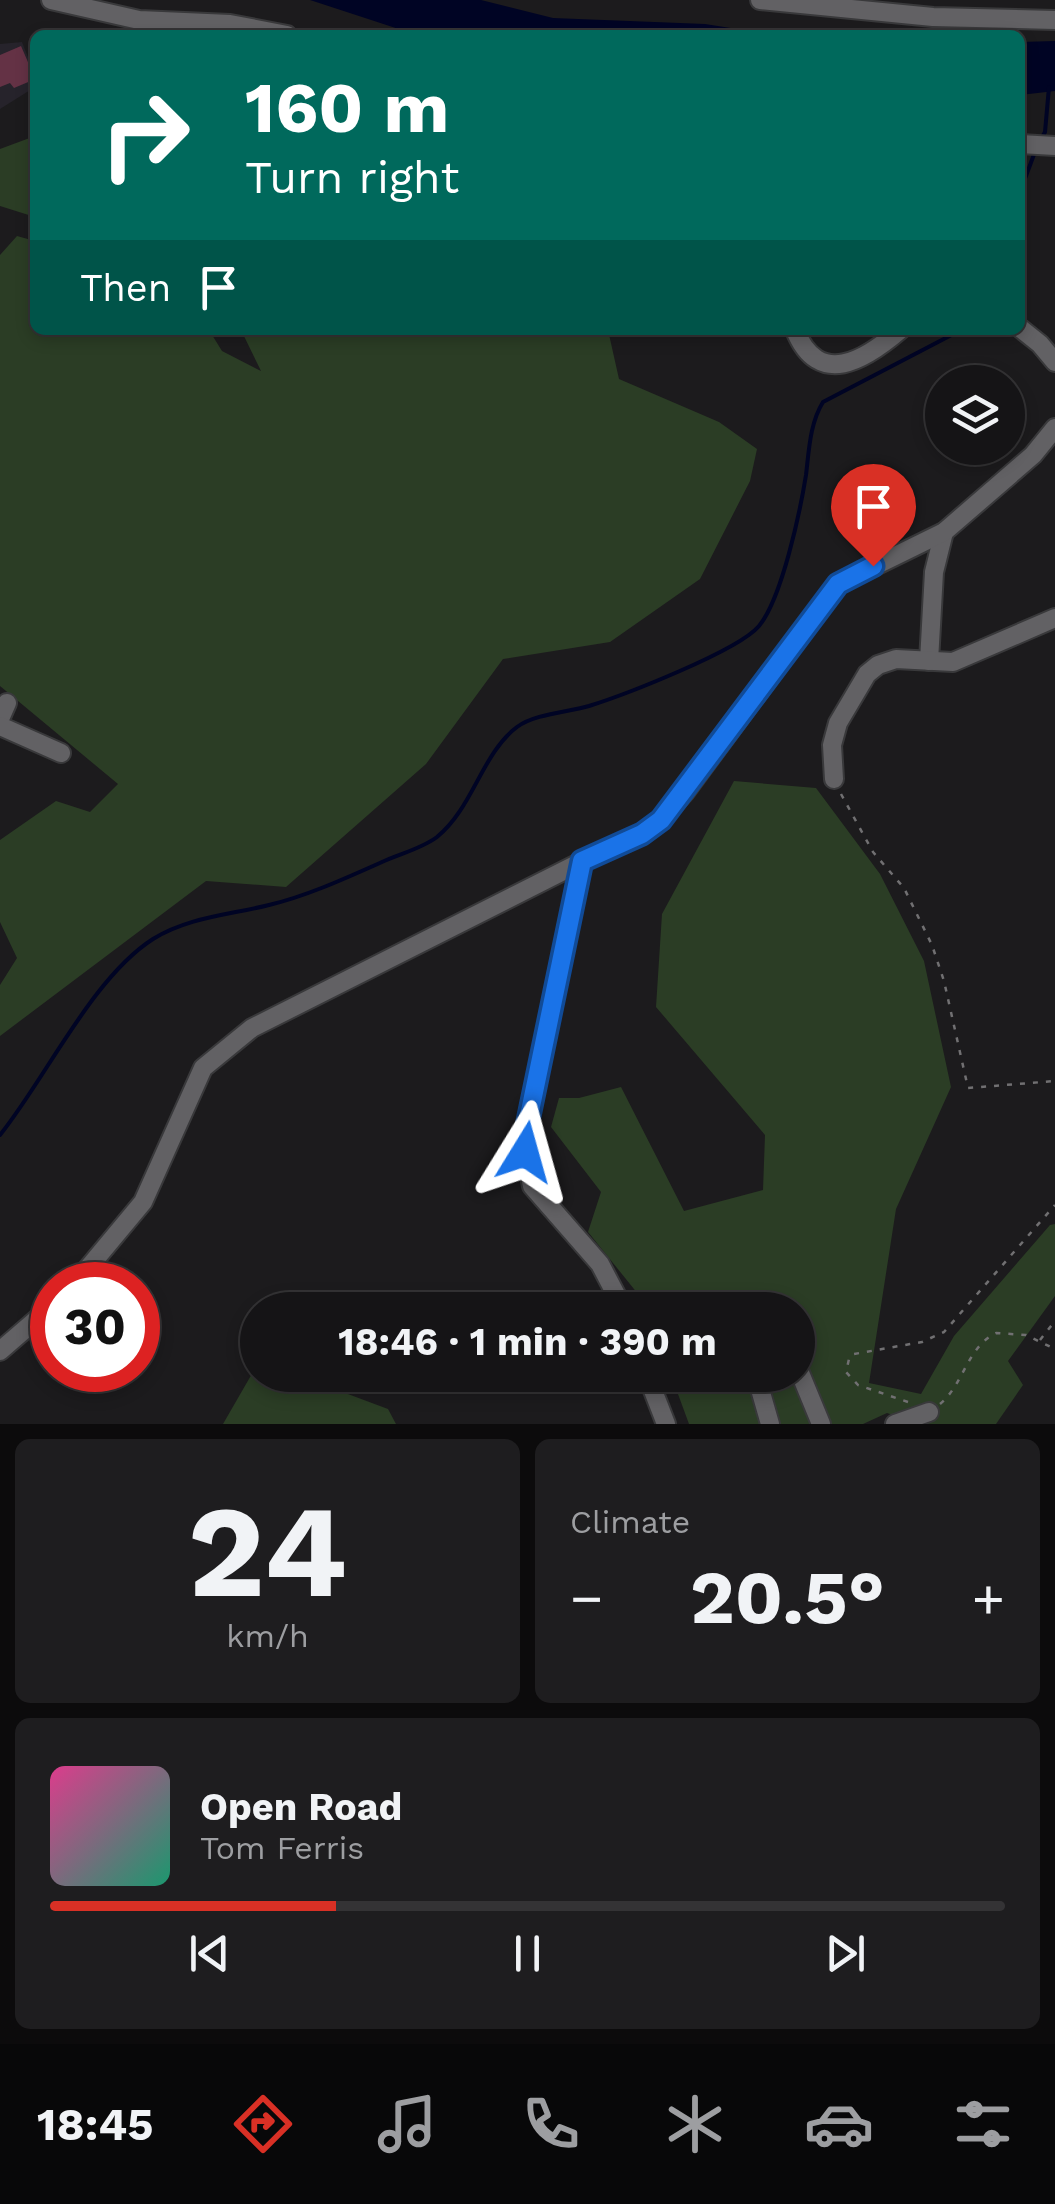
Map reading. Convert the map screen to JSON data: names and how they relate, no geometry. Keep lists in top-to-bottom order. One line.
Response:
{"page":{"turn":["160 m","Turn right"],"then":"Then","limit":"30","trip":"18:46 · 1 min · 390 m","tile":[["24","km/h"],"Climate"],"heat":["−","20.5°","+"],"song":["Open Road","Tom Ferris"],"tabs":"18:45"}}
